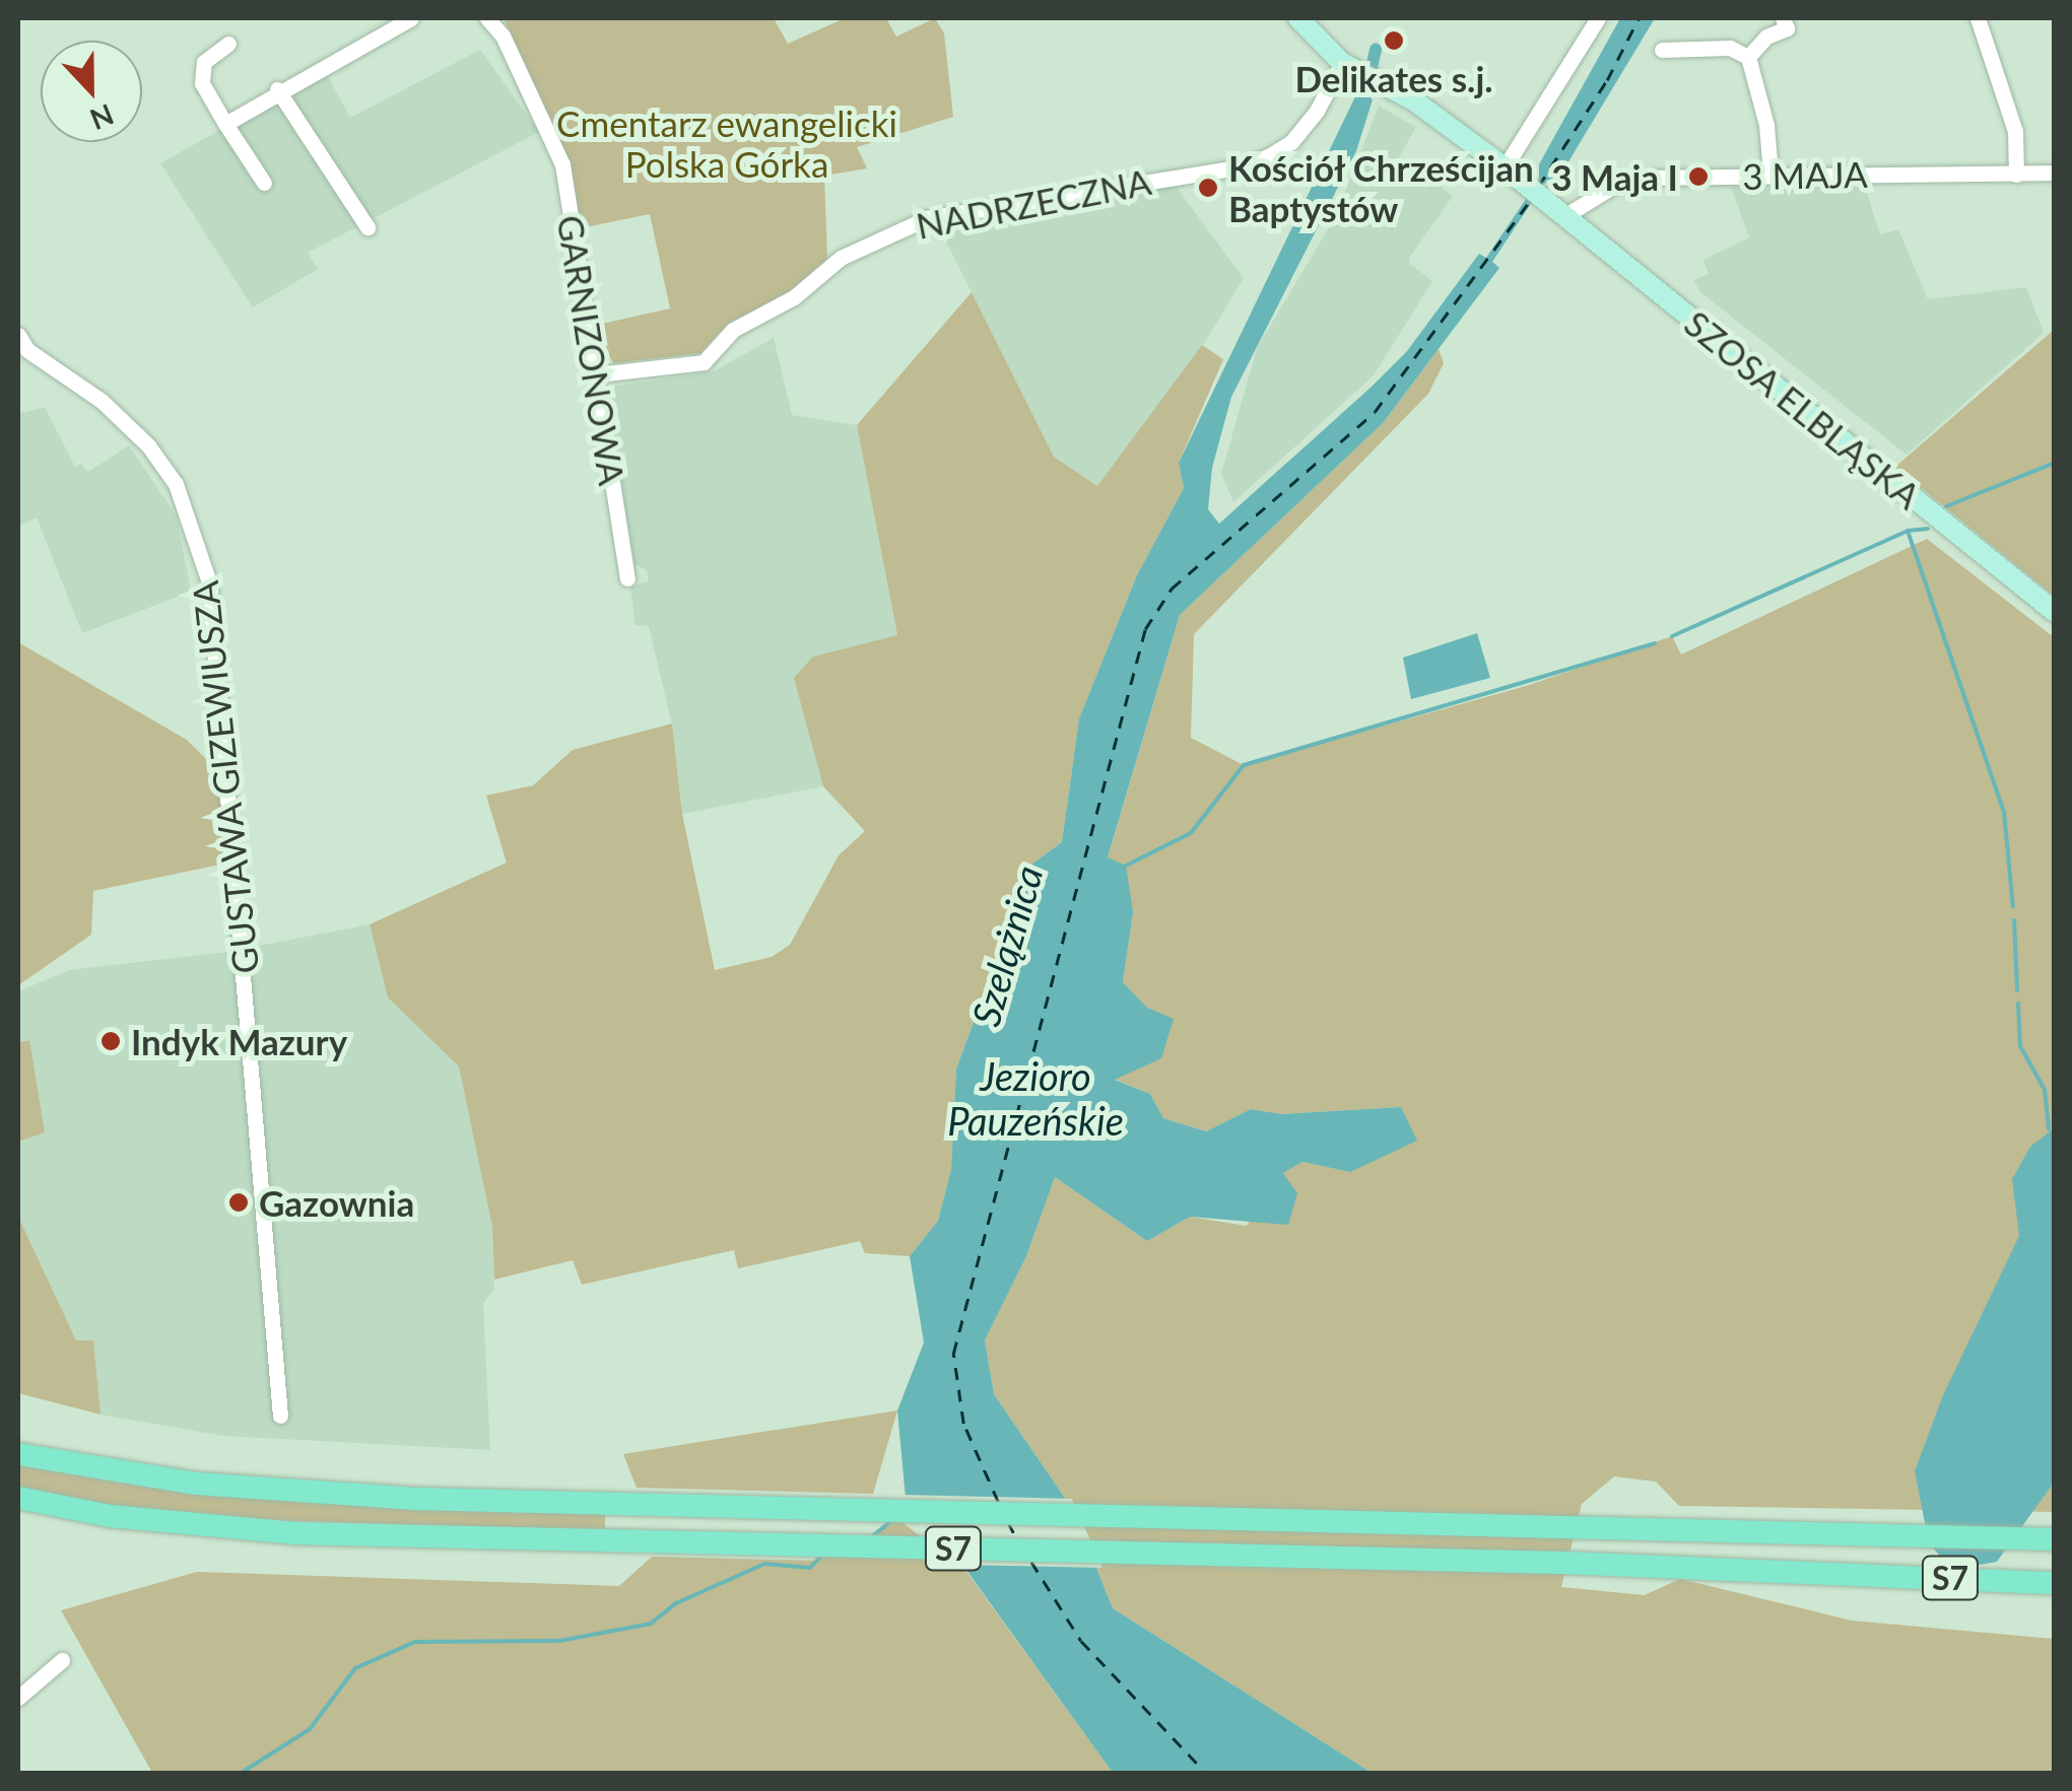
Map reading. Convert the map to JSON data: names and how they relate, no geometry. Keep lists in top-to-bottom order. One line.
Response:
{"streets":{"highway":["S7"],"main road":["SZOSA ELBLĄSKA"],"street":["3 MAJA","NADRZECZNA","GARNIZONOWA","GUSTAWA GIZEWIUSZA"]},"crossings":[["3 MAJA","SZOSA ELBLĄSKA"],["NADRZECZNA","GARNIZONOWA"],["NADRZECZNA","SZOSA ELBLĄSKA"]],"water":["Szelążnica","Jezioro Pauzeńskie"],"parks":["Cmentarz ewangelicki Polska Górka"],"places":["Delikates s.j.","3 Maja I","Kościół Chrześcijan Baptystów","Indyk Mazury","Gazownia"],"north":"bottom"}
